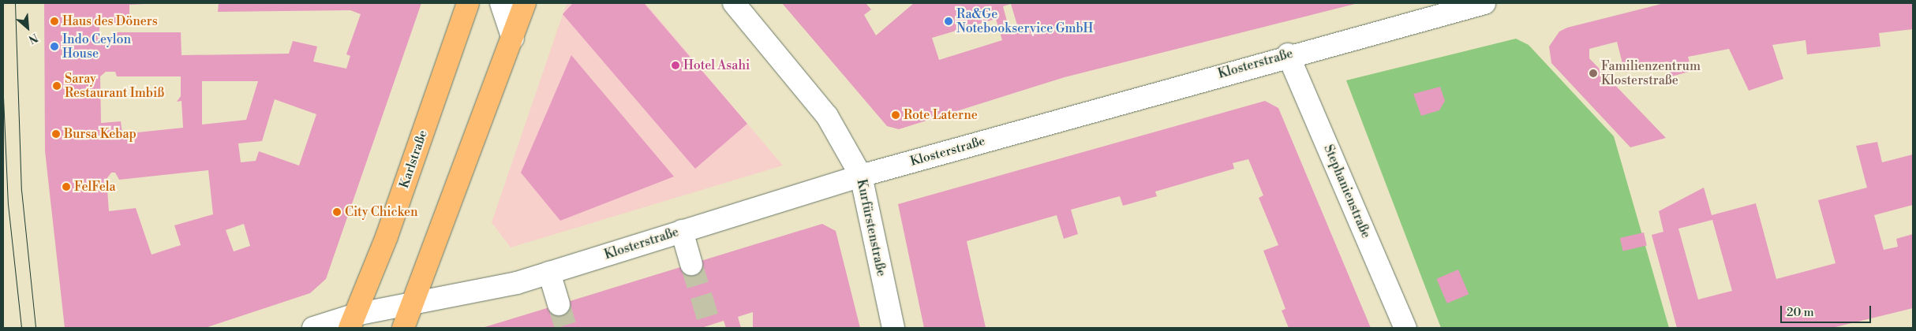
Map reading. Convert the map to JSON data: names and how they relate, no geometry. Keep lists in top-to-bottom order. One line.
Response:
{"streets":{"main road":["Karlstraße"],"street":["Klosterstraße","Stephanienstraße","Kurfürstenstraße"]},"crossings":[["Klosterstraße","Karlstraße"],["Klosterstraße","Stephanienstraße"],["Klosterstraße","Kurfürstenstraße"]],"places":["Haus des Döners","Ra&Ge Notebookservice GmbH","Indo Ceylon House","Hotel Asahi","Familienzentrum Klosterstraße","Saray Restaurant Imbiß","Rote Laterne","Bursa Kebap","FelFela","City Chicken"],"scale_bar":"20 m","north":"bottom right"}
